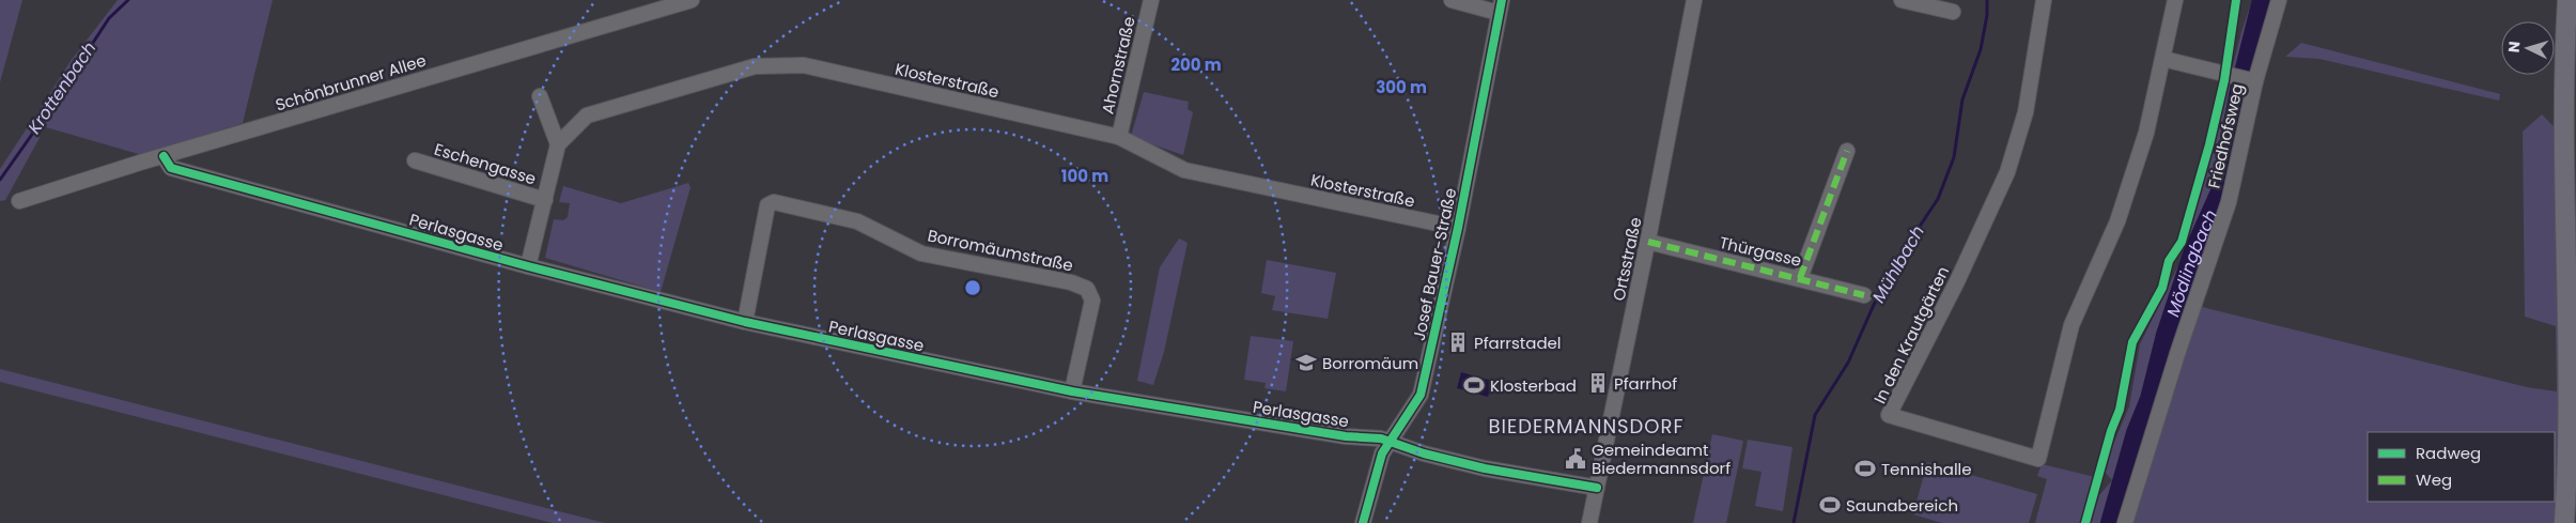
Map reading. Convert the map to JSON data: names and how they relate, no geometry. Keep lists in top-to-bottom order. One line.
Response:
{"streets":{"street":["Ahornstraße","Klosterstraße","Schönbrunner Allee","Friedhofsweg","Eschengasse","Perlasgasse","Borromäumstraße","Thürgasse","Ortsstraße","Josef Bauer-Straße","In den Krautgärten"]},"crossings":[["Ahornstraße","Klosterstraße"],["Klosterstraße","Josef Bauer-Straße"],["Schönbrunner Allee","Perlasgasse"],["Perlasgasse","Borromäumstraße"],["Perlasgasse","Ortsstraße"],["Perlasgasse","Josef Bauer-Straße"],["Thürgasse","Ortsstraße"]],"districts":["BIEDERMANNSDORF"],"water":["Krottenbach","Mödlingbach","Mühlbach"],"places":{"building":["Pfarrstadel","Pfarrhof"],"school or university":["Borromäum"],"sports":["Klosterbad","Tennishalle","Saunabereich"],"public building":["Gemeindeamt Biedermannsdorf"]},"legend":["Radweg","Weg"],"north":"left","rings":["200 m","300 m","100 m"]}
